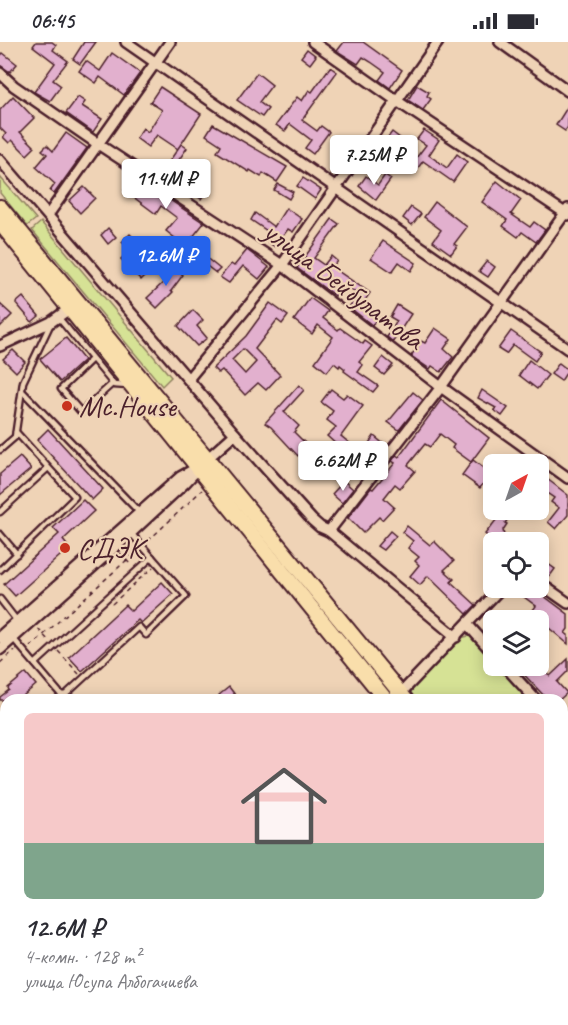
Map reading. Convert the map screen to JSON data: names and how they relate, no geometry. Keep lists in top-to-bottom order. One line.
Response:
{"streets":{"street":["улица Бейбулатова"]},"places":["Mc.House","СДЭК"],"north":"top right","page":{"status":"06:45","price":["7.25M ₽","11.4M ₽","12.6M ₽","6.62M ₽"],"list":[{"name":"12.6M ₽","note":"4-комн. · 128 m² · улица Юсупа Албогачиева"}]}}
